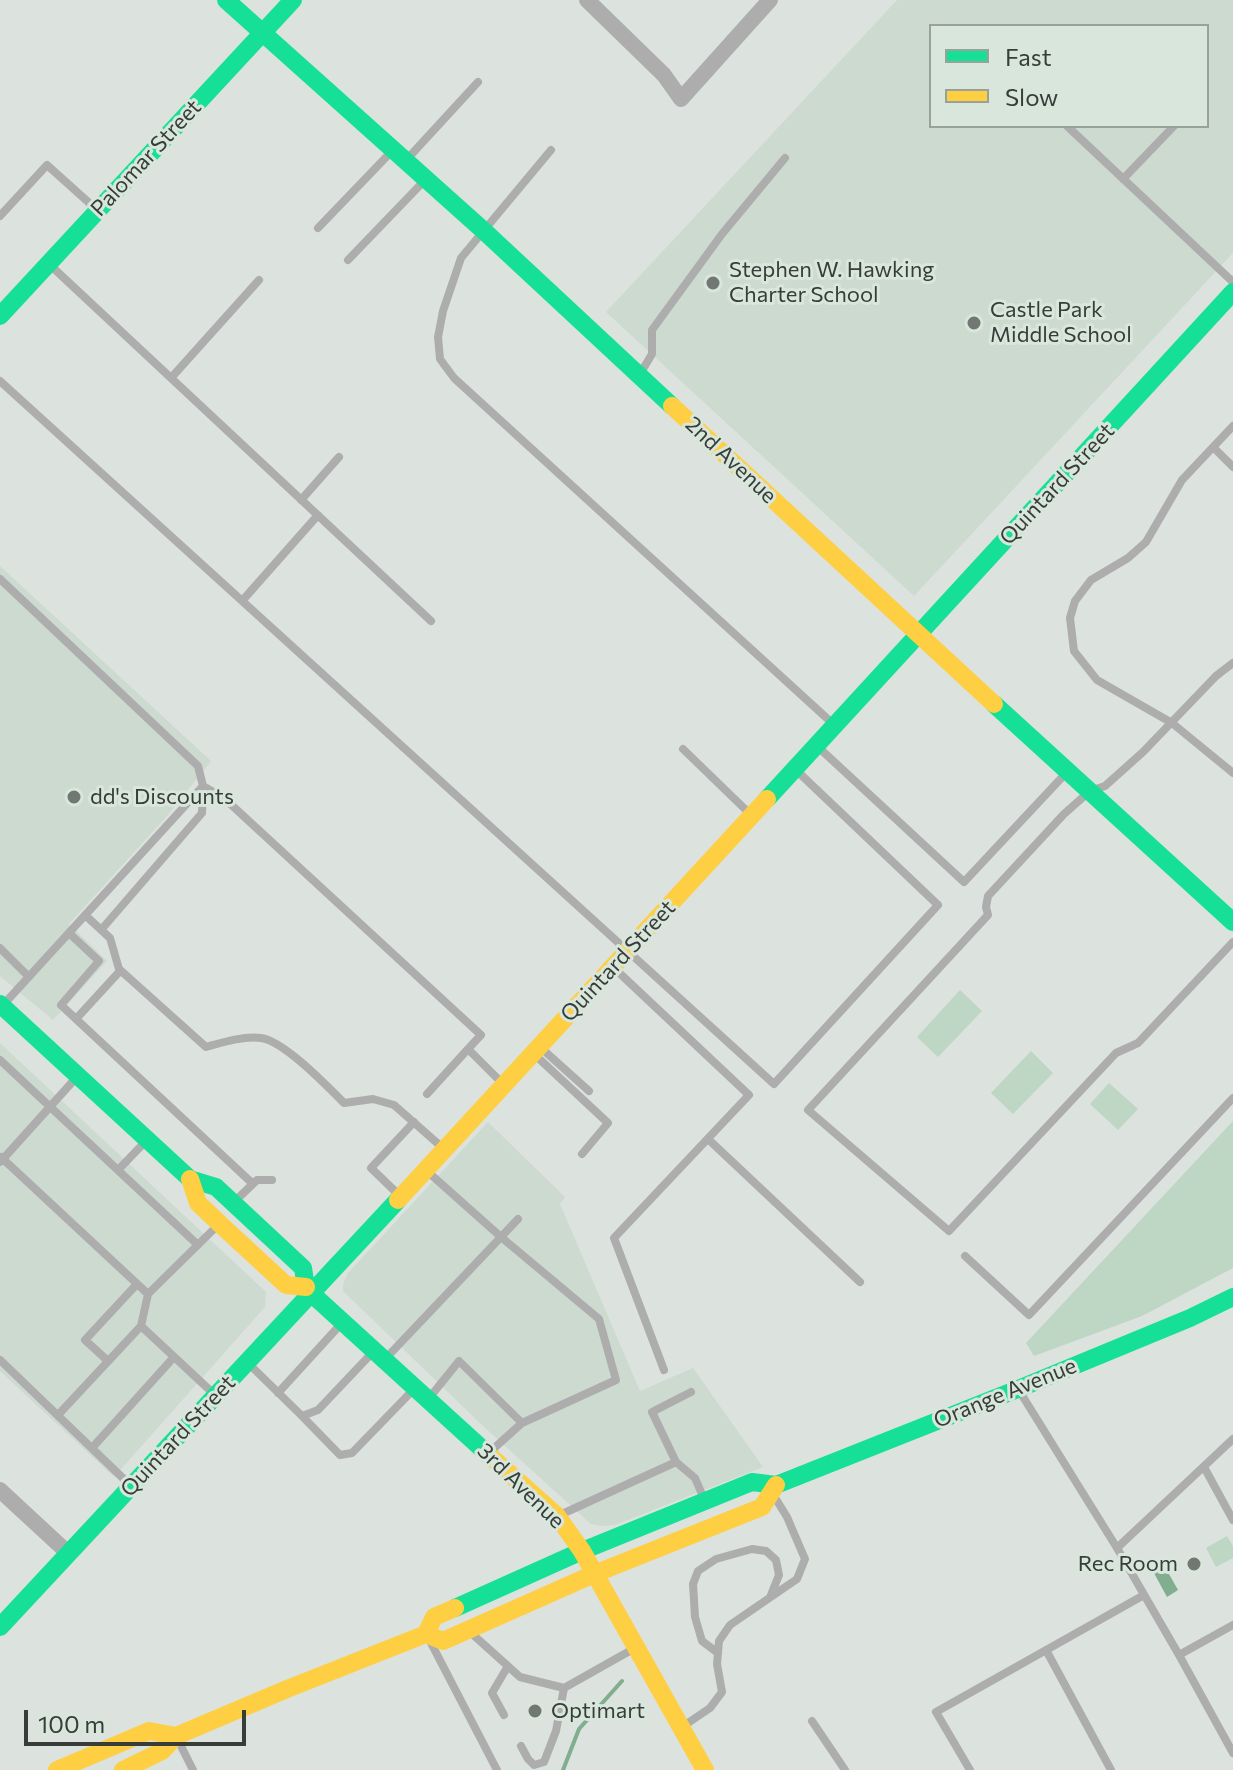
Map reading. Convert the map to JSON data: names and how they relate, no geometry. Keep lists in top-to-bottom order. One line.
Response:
{"streets":{"main road":["Palomar Street","2nd Avenue","Quintard Street","Orange Avenue","3rd Avenue"]},"crossings":[["Palomar Street","2nd Avenue"],["2nd Avenue","Quintard Street"],["Quintard Street","3rd Avenue"],["Orange Avenue","3rd Avenue"]],"places":["Stephen W. Hawking Charter School","Castle Park Middle School","dd's Discounts","Rec Room","Optimart"],"legend":["Fast","Slow"],"scale_bar":"100 m"}
